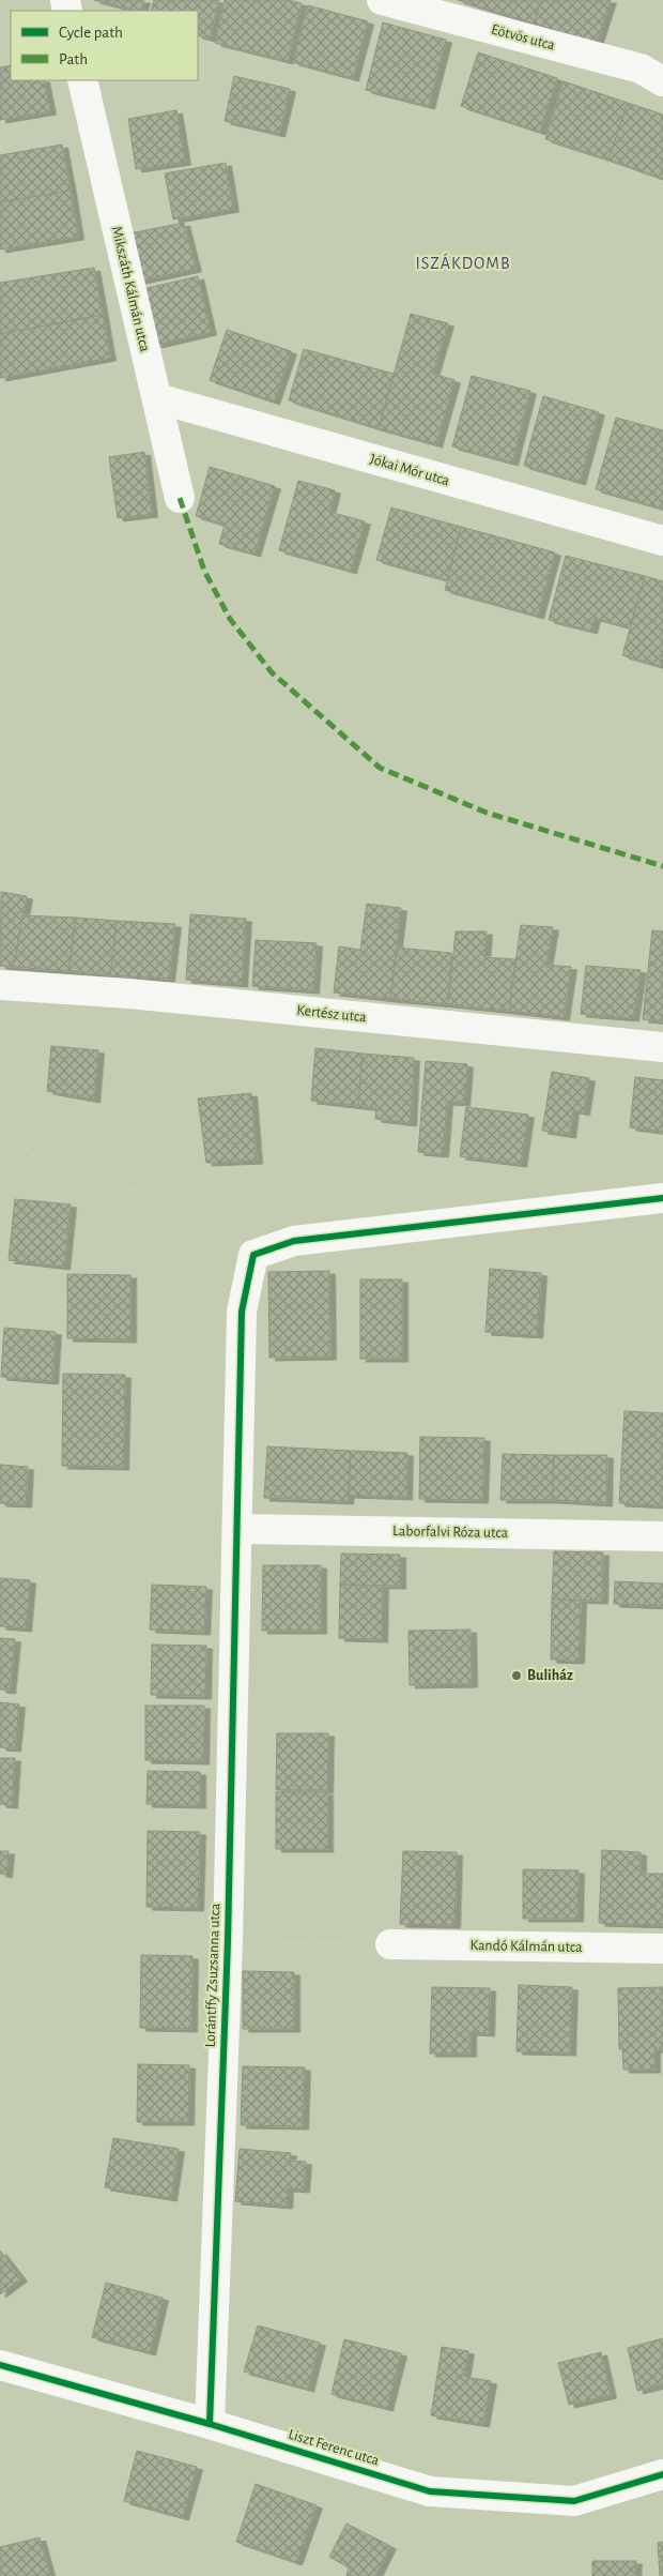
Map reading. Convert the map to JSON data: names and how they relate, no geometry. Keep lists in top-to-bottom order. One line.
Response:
{"streets":{"street":["Eötvös utca","Mikszáth Kálmán utca","Jókai Mór utca","Kertész utca","Laborfalvi Róza utca","Kandó Kálmán utca","Lorántffy Zsuzsanna utca","Liszt Ferenc utca"]},"crossings":[["Mikszáth Kálmán utca","Jókai Mór utca"],["Laborfalvi Róza utca","Lorántffy Zsuzsanna utca"],["Lorántffy Zsuzsanna utca","Liszt Ferenc utca"]],"districts":["ISZÁKDOMB"],"places":["Buliház"],"legend":["Cycle path","Path"]}
